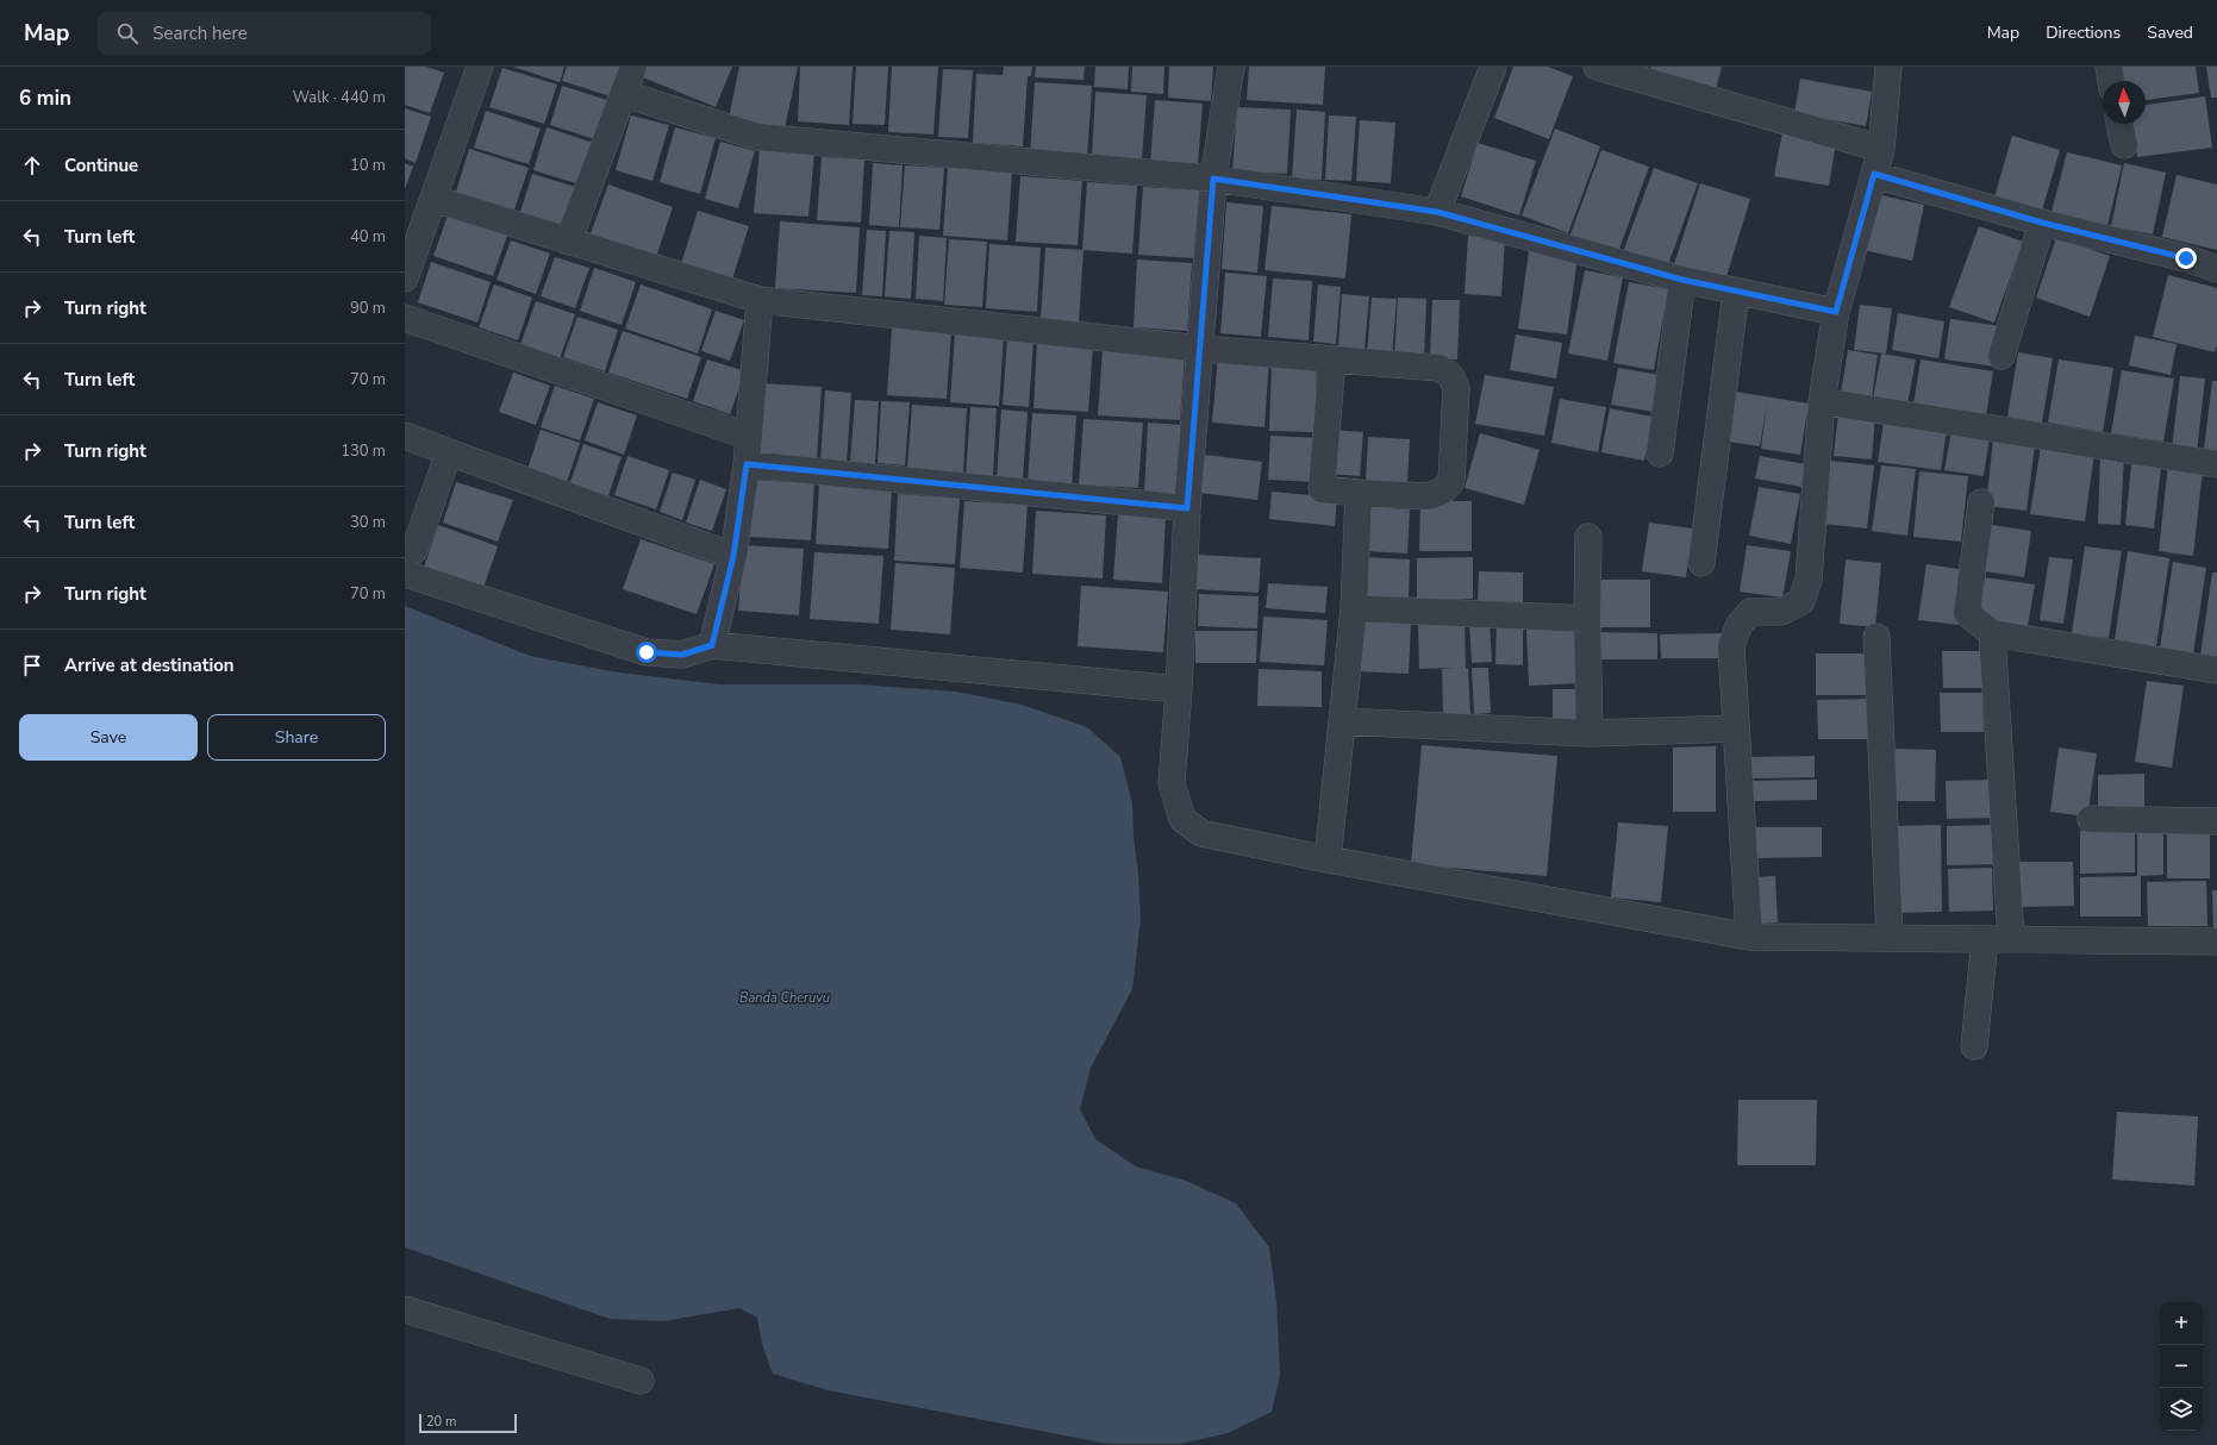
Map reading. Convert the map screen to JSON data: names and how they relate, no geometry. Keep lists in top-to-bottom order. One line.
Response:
{"water":["Banda Cheruvu"],"scale_bar":"20 m","north":"top","page":{"header":"Map","search":"Search here","nav":["Map","Directions","Saved"],"heading":["6 min","Walk · 440 m"],"list":[["Continue","10 m"],["Turn left","40 m"],["Turn right","90 m"],["Turn left","70 m"],["Turn right","130 m"],["Turn left","30 m"],["Turn right","70 m"],"Arrive at destination"],"buttons":["Save","Share"],"map_buttons":["+","−"],"scale":"20 m"}}
